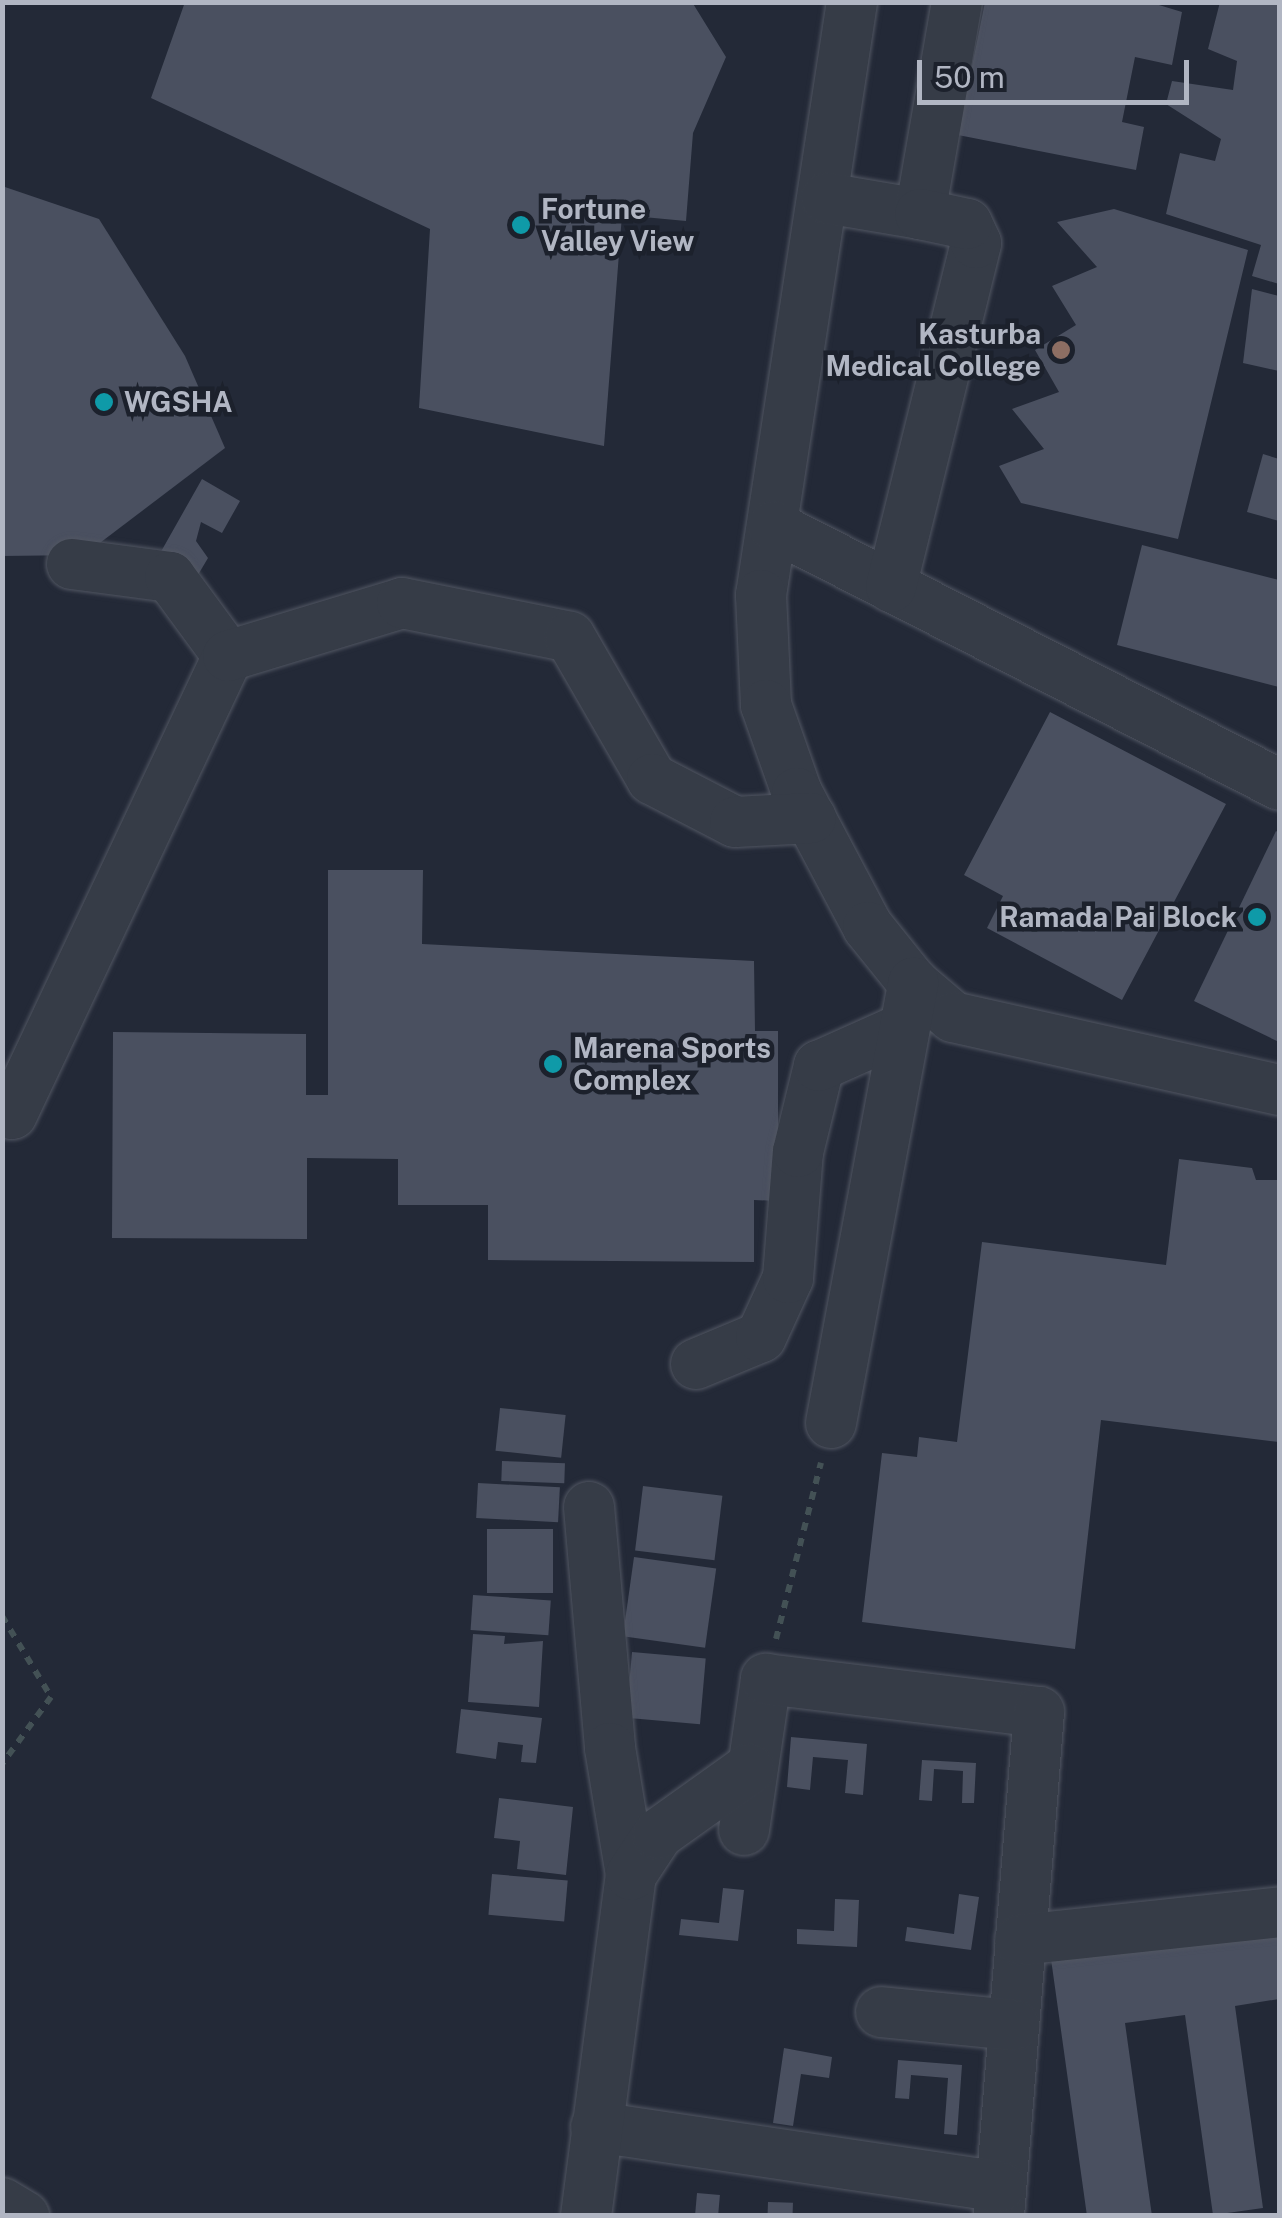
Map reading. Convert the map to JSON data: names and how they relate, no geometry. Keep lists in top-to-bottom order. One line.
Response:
{"places":["Fortune Valley View","Kasturba Medical College","WGSHA","Ramada Pai Block","Marena Sports Complex"],"scale_bar":"50 m"}
